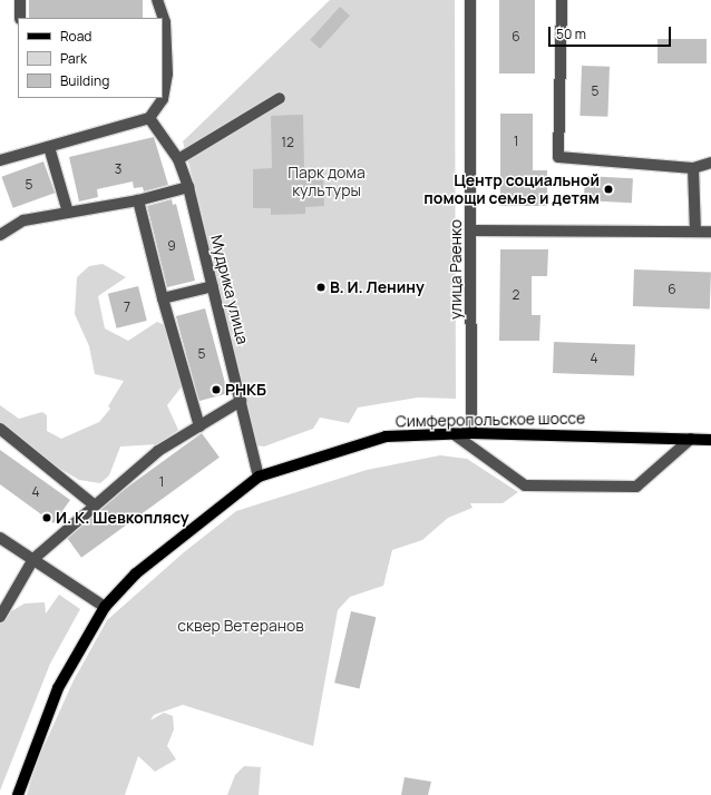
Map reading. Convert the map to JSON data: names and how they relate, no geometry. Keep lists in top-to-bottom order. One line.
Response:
{"streets":{"main road":["Симферопольское шоссе"],"street":["улица Раенко","Мудрика улица"]},"crossings":[["улица Раенко","Симферопольское шоссе"],["Мудрика улица","Симферопольское шоссе"]],"parks":["Парк дома культуры","сквер Ветеранов"],"places":["Центр социальной помощи семье и детям","В. И. Ленину","РНКБ","И. К. Шевкоплясу"],"house_numbers":["6","5","1","12","3","5","9","6","2","7","5","4","1","4"],"legend":["Road","Park","Building"],"scale_bar":"50 m"}
